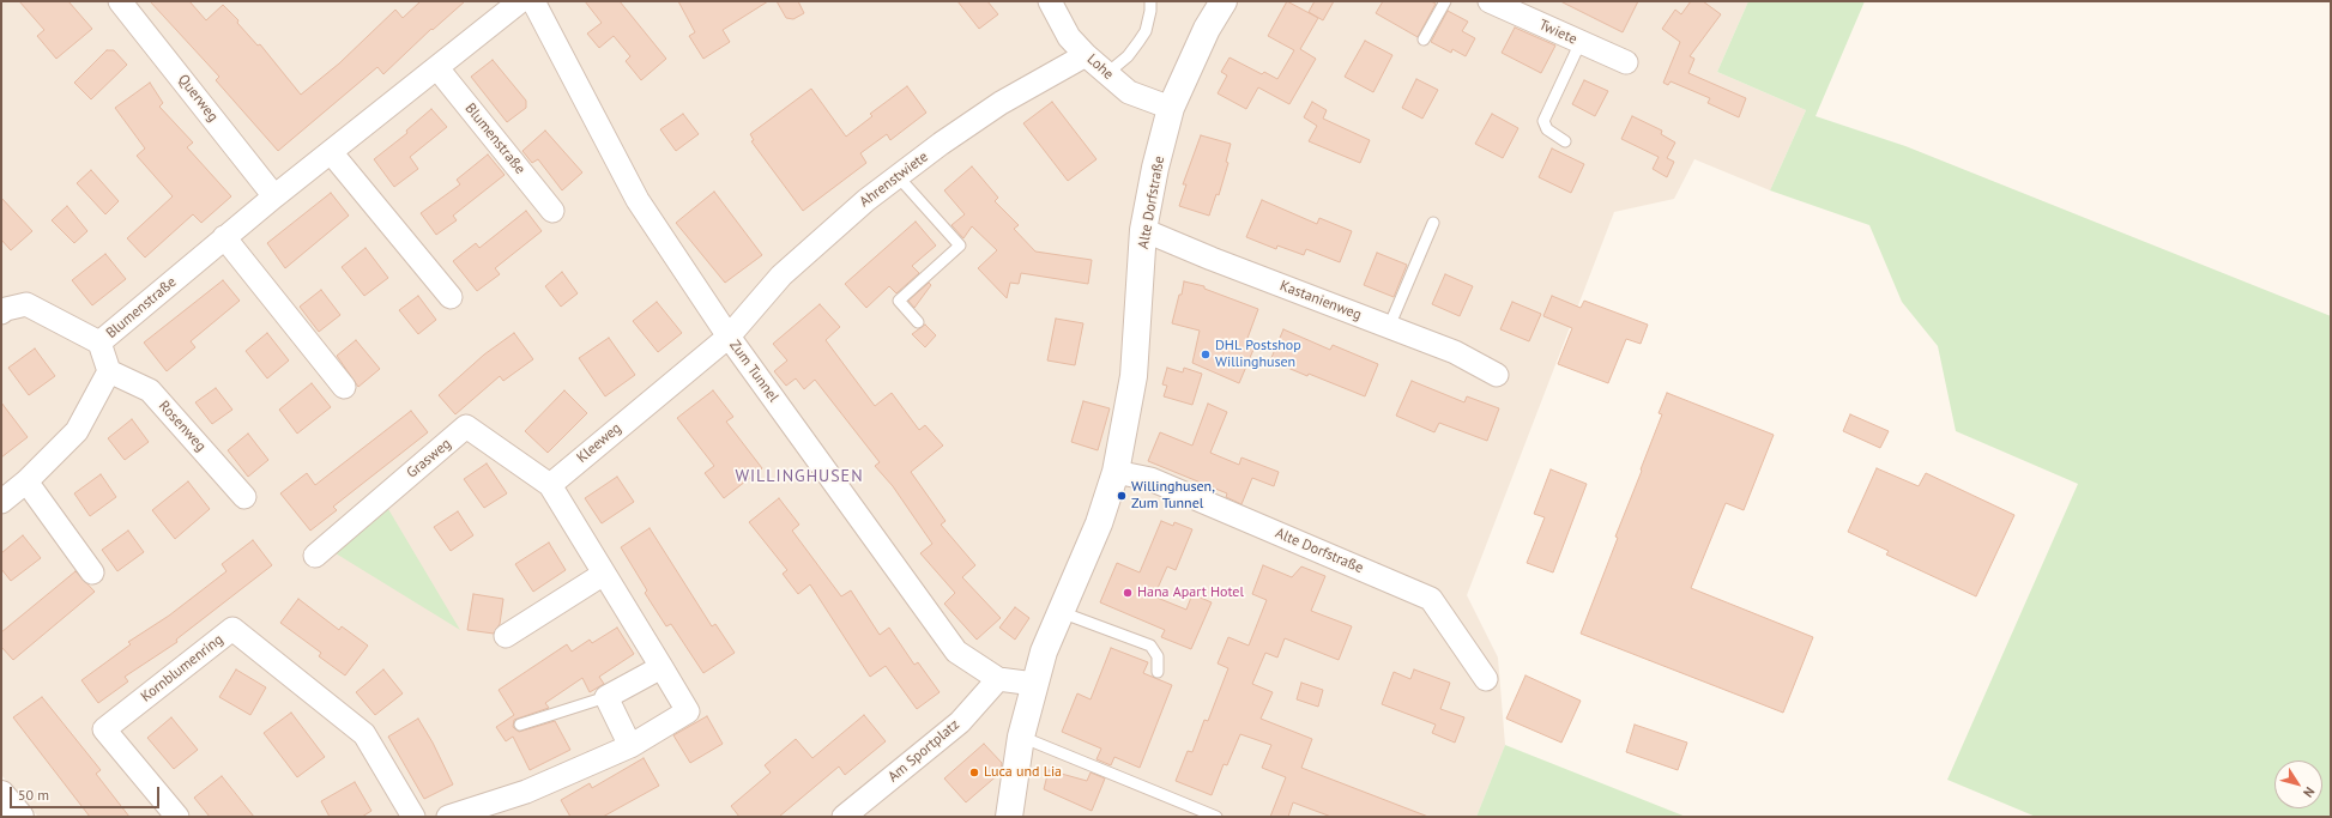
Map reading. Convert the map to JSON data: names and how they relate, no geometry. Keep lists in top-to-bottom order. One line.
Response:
{"streets":{"street":["Twiete","Lohe","Querweg","Blumenstraße","Ahrenstwiete","Alte Dorfstraße","Kastanienweg","Zum Tunnel","Rosenweg","Kleeweg","Grasweg","Kornblumenring","Am Sportplatz"]},"crossings":[["Lohe","Ahrenstwiete"],["Lohe","Alte Dorfstraße"],["Querweg","Blumenstraße"],["Blumenstraße","Rosenweg"],["Ahrenstwiete","Zum Tunnel"],["Ahrenstwiete","Kleeweg"],["Alte Dorfstraße","Kastanienweg"],["Alte Dorfstraße","Zum Tunnel"],["Zum Tunnel","Kleeweg"],["Zum Tunnel","Am Sportplatz"],["Kleeweg","Grasweg"]],"districts":["WILLINGHUSEN"],"places":["DHL Postshop Willinghusen","Willinghusen, Zum Tunnel","Hana Apart Hotel","Luca und Lia"],"scale_bar":"50 m","north":"bottom right"}
